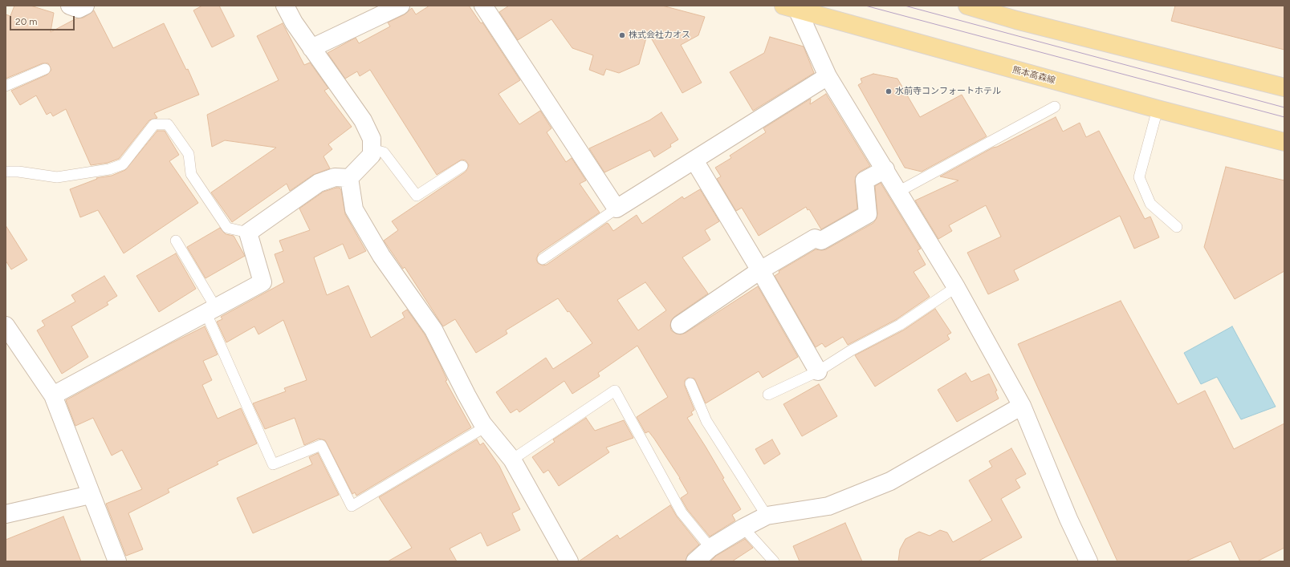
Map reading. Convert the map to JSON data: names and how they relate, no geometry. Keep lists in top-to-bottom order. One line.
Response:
{"streets":{"main road":["熊本高森線"]},"places":["株式会社カオス","水前寺コンフォートホテル"],"scale_bar":"20 m"}
